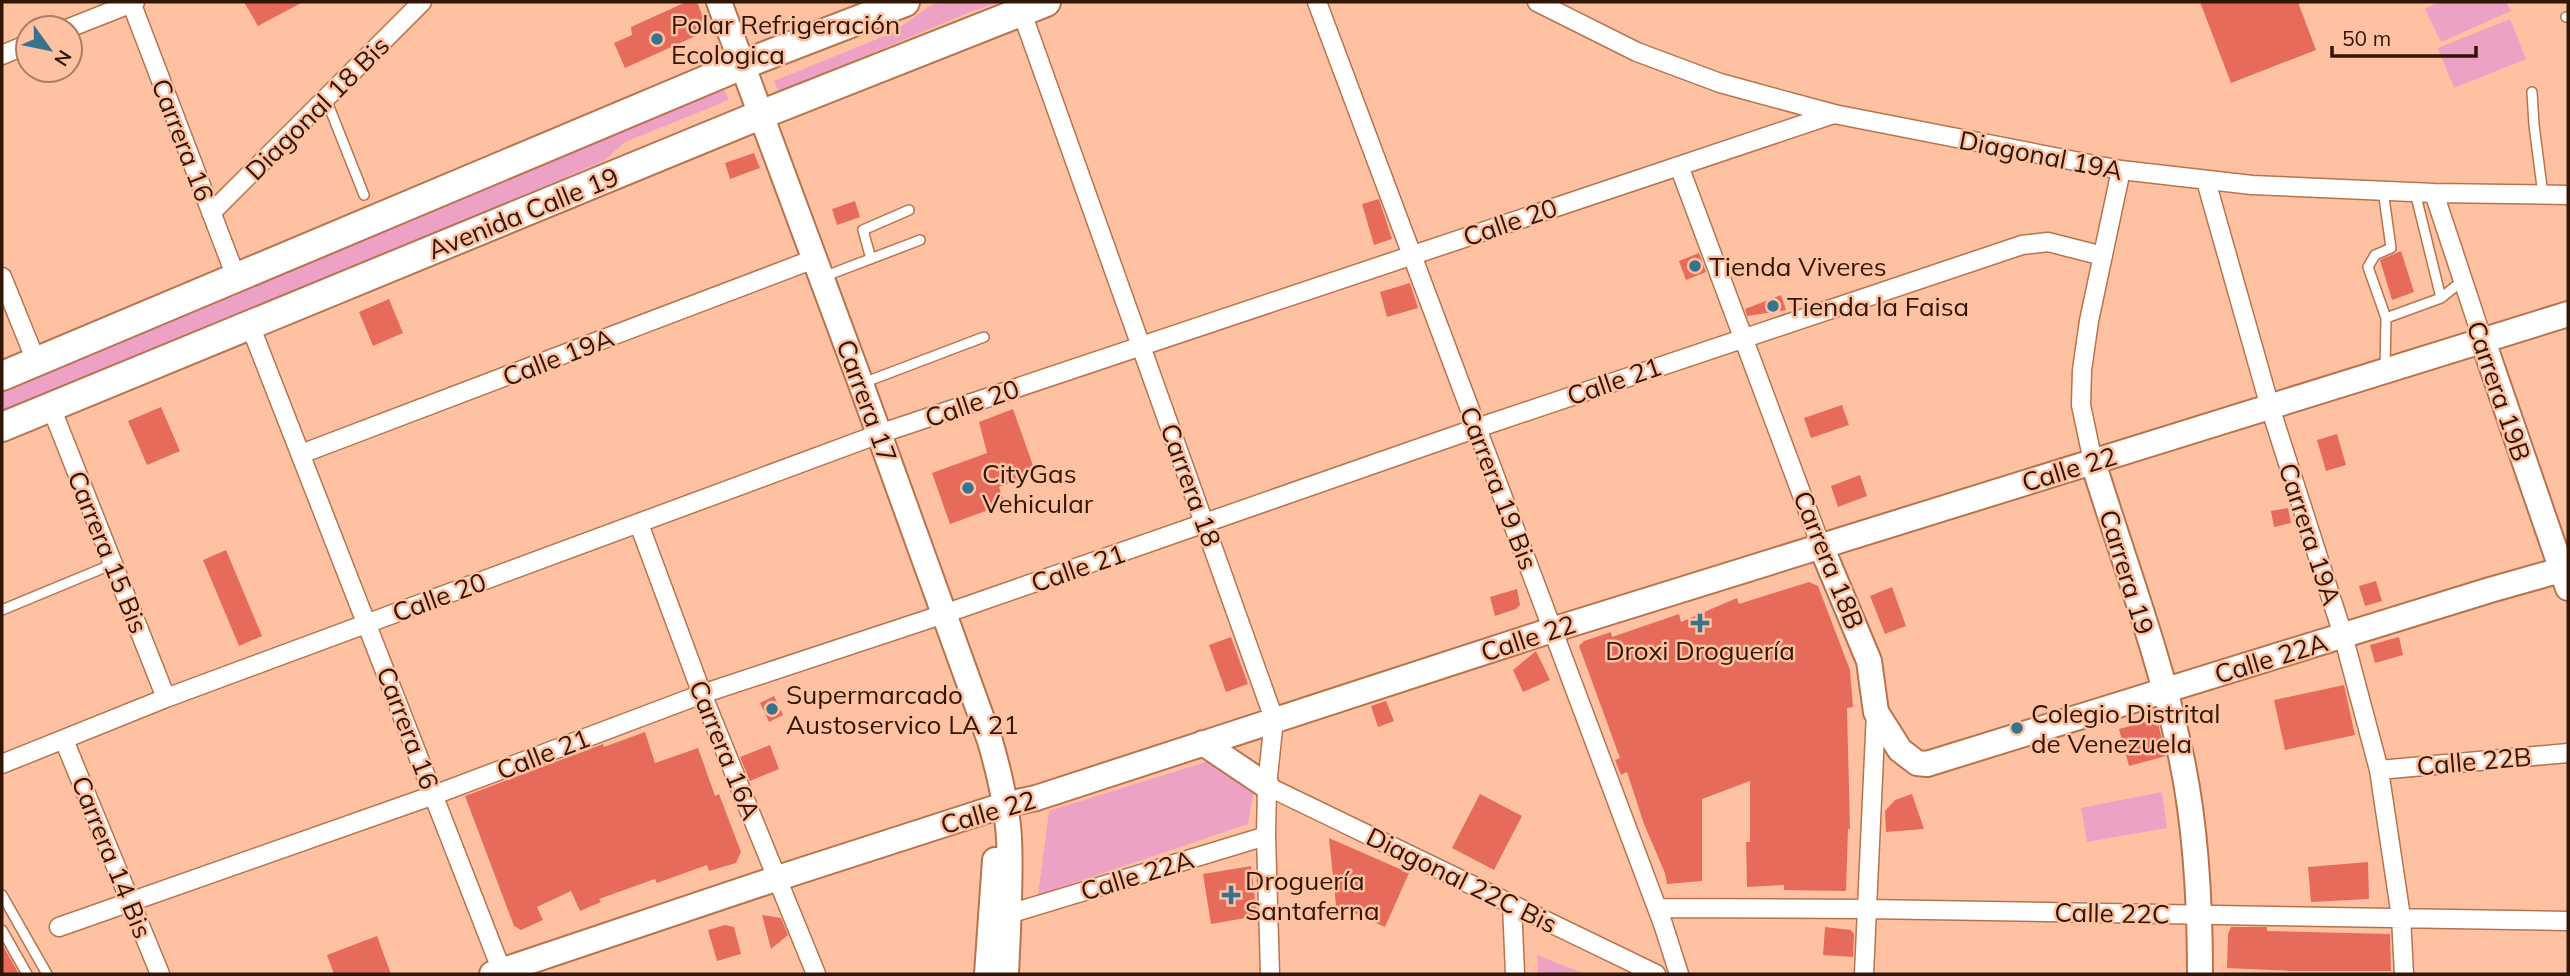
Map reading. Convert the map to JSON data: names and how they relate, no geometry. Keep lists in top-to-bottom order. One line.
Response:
{"streets":{"main road":["Avenida Calle 19"],"street":["Diagonal 18 Bis","Carrera 16","Diagonal 19A","Calle 20","Calle 19A","Calle 21","Carrera 19B","Carrera 17","Calle 22","Carrera 18","Carrera 19 Bis","Carrera 19A","Carrera 15 Bis","Carrera 18B","Carrera 19","Calle 22A","Carrera 16A","Calle 22B","Carrera 14 Bis","Diagonal 22C Bis","Calle 22C"]},"crossings":[["Diagonal 18 Bis","Carrera 16"],["Carrera 16","Avenida Calle 19"],["Carrera 16","Calle 20"],["Carrera 16","Calle 19A"],["Carrera 16","Calle 21"],["Carrera 16","Calle 22"],["Diagonal 19A","Calle 20"],["Diagonal 19A","Carrera 19B"],["Diagonal 19A","Carrera 19A"],["Diagonal 19A","Carrera 19"],["Avenida Calle 19","Carrera 17"],["Avenida Calle 19","Carrera 18"],["Avenida Calle 19","Carrera 15 Bis"],["Calle 20","Carrera 17"],["Calle 20","Carrera 18"],["Calle 20","Carrera 19 Bis"],["Calle 20","Carrera 15 Bis"],["Calle 20","Carrera 18B"],["Calle 20","Carrera 16A"],["Calle 20","Carrera 14 Bis"],["Calle 19A","Carrera 17"],["Calle 21","Carrera 17"],["Calle 21","Carrera 18"],["Calle 21","Carrera 19 Bis"],["Calle 21","Carrera 18B"],["Calle 21","Carrera 19"],["Calle 21","Carrera 16A"],["Calle 21","Carrera 14 Bis"],["Carrera 19B","Calle 22"],["Carrera 19B","Calle 22A"],["Carrera 17","Calle 22"],["Carrera 17","Calle 22A"],["Calle 22","Carrera 18"],["Calle 22","Carrera 19 Bis"],["Calle 22","Carrera 19A"],["Calle 22","Carrera 18B"],["Calle 22","Carrera 19"],["Calle 22","Carrera 16A"],["Carrera 18","Calle 22A"],["Carrera 18","Diagonal 22C Bis"],["Carrera 19 Bis","Calle 22C"],["Carrera 19A","Calle 22A"],["Carrera 19A","Calle 22B"],["Carrera 19A","Calle 22C"],["Carrera 18B","Calle 22A"],["Carrera 18B","Calle 22C"],["Carrera 19","Calle 22A"],["Carrera 19","Calle 22C"]],"places":{"other":["Polar Refrigeración Ecologica","Tienda Viveres","Tienda la Faisa","CityGas Vehicular","Supermarcado Austoservico LA 21","Colegio Distrital de Venezuela"],"health":["Droxi Droguería","Droguería Santaferna"]},"scale_bar":"50 m","north":"bottom right"}
